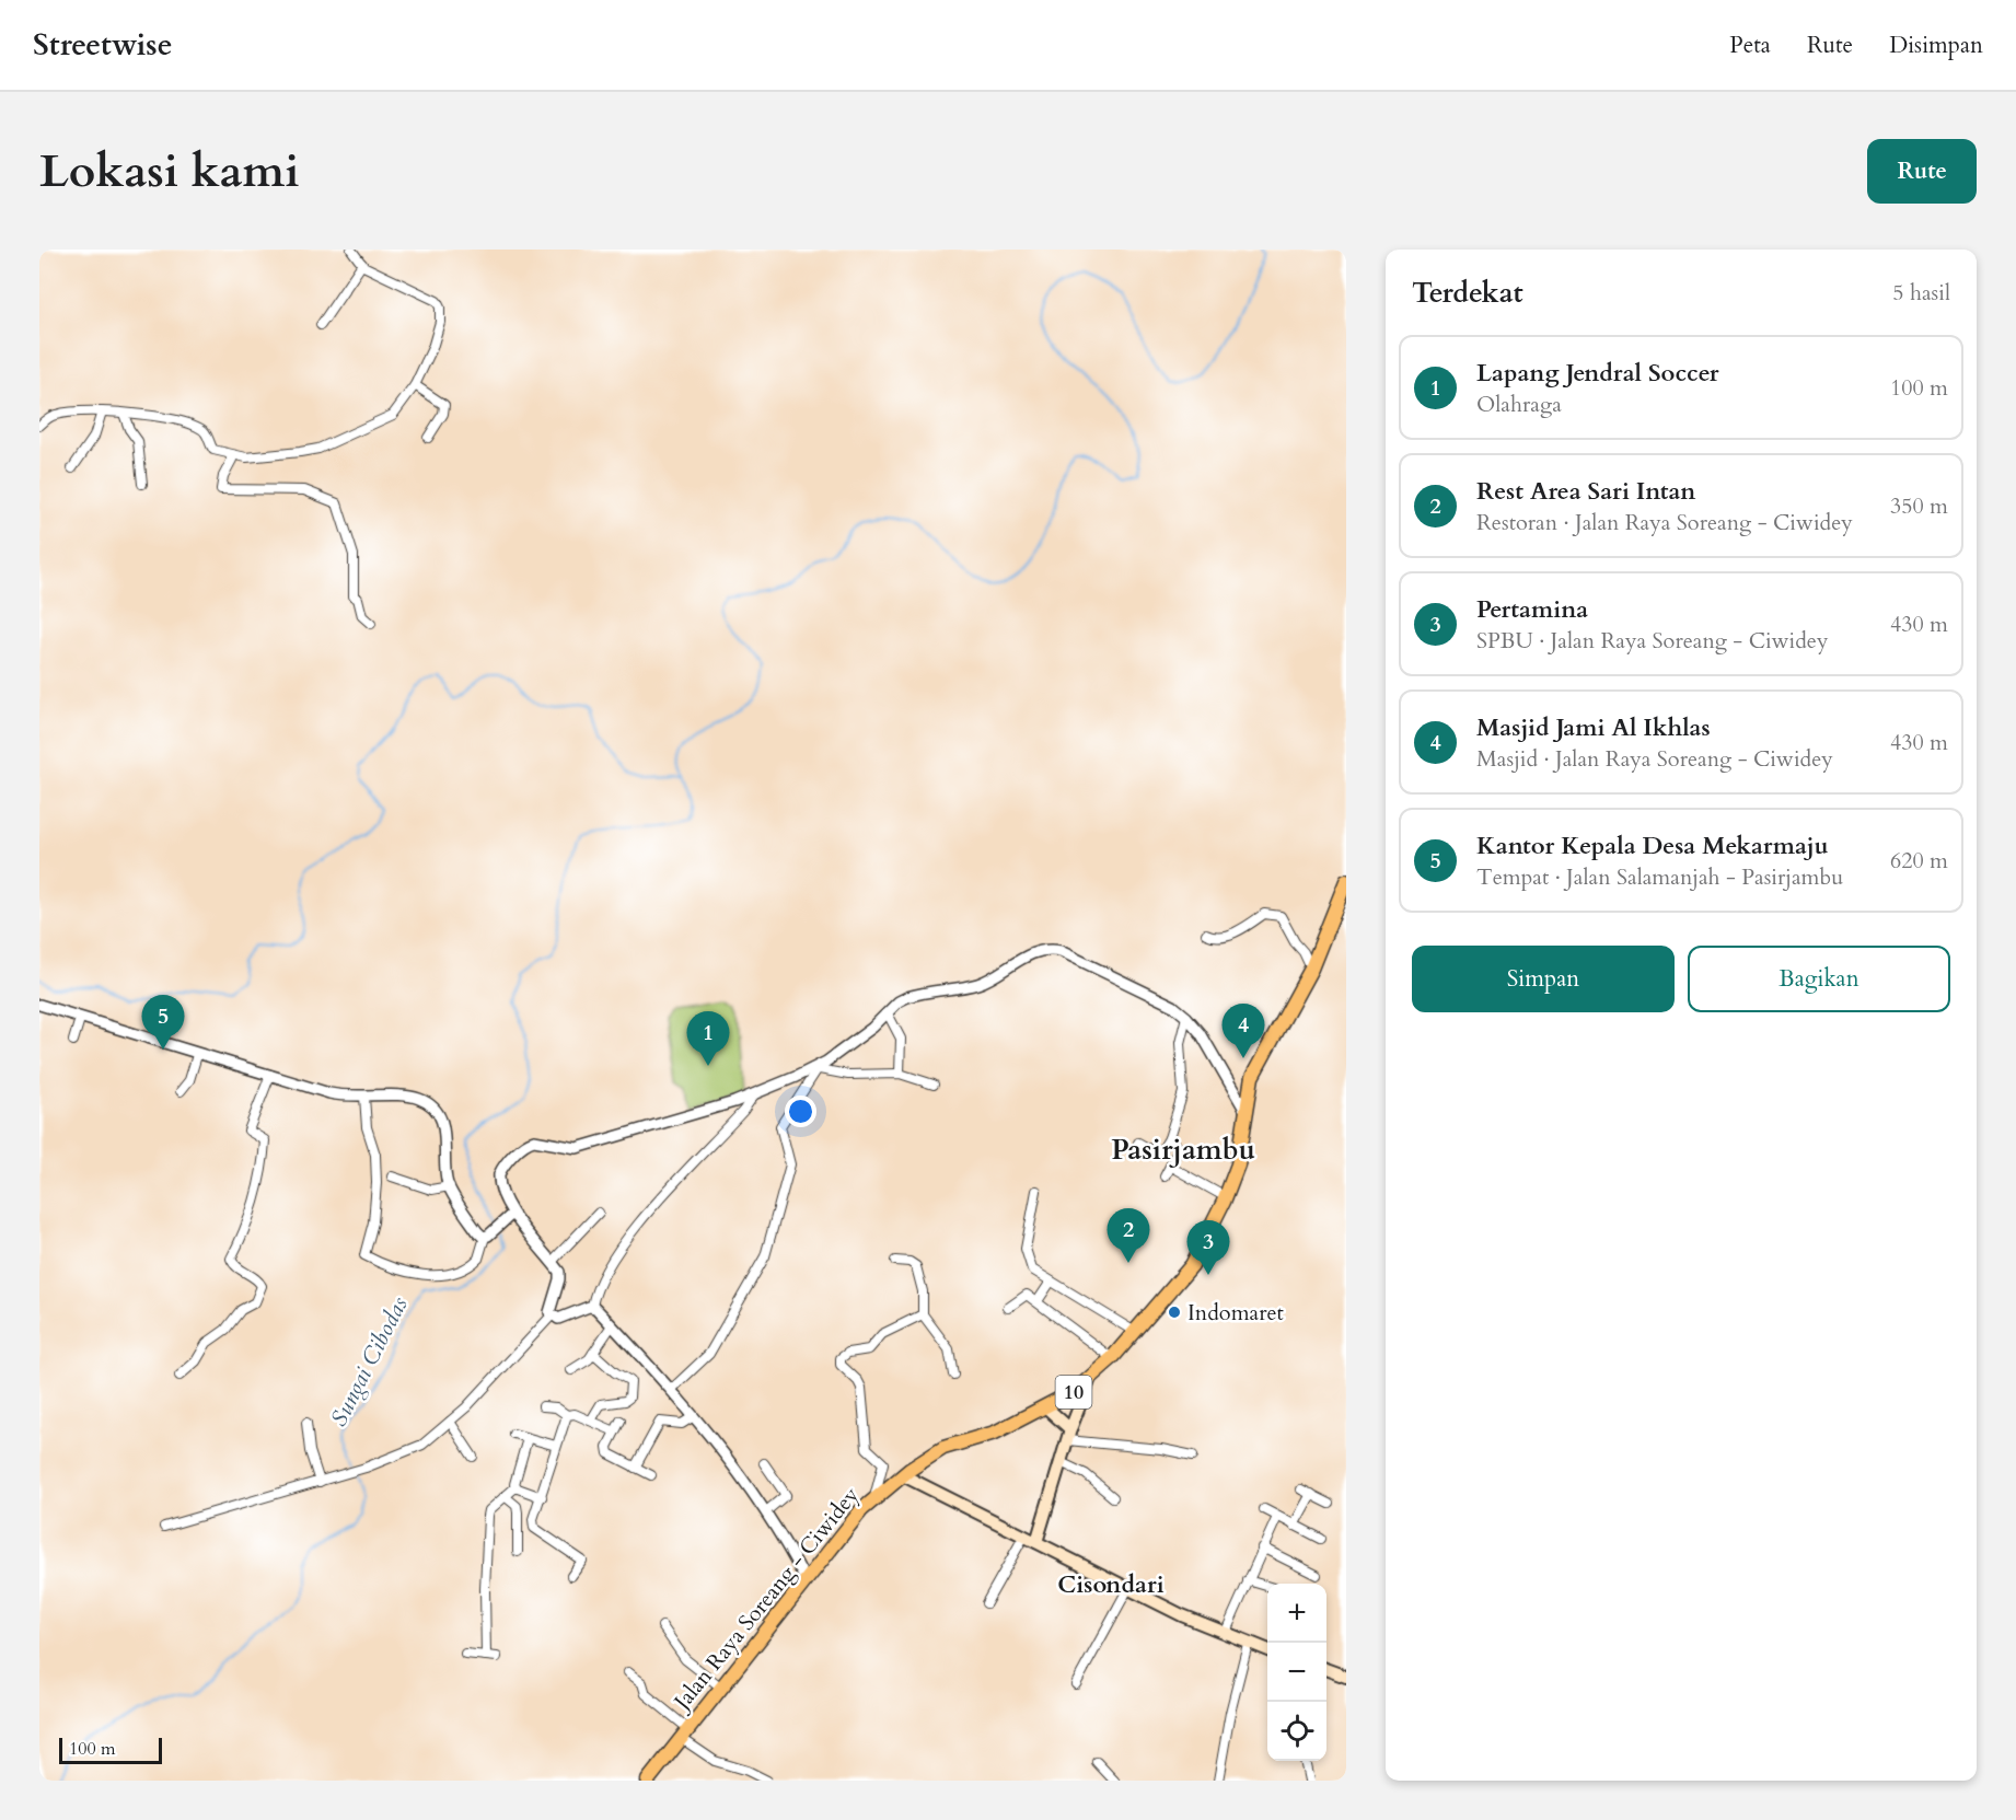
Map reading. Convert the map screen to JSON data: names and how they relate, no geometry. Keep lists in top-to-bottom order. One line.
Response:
{"streets":{"highway":["10","Jalan Raya Soreang - Ciwidey"]},"districts":["Pasirjambu","Cisondari"],"water":["Sungai Cibodas"],"places":["Indomaret"],"scale_bar":"100 m","page":{"header":"Streetwise","nav":["Peta","Rute","Disimpan"],"buttons":["Rute",["Simpan","Bagikan"]],"title":"Lokasi kami","heading":["Terdekat","5 hasil"],"list":[{"mark":"1","name":"Lapang Jendral Soccer","note":"Olahraga","value":"100 m"},{"mark":"2","name":"Rest Area Sari Intan","note":"Restoran · Jalan Raya Soreang - Ciwidey","value":"350 m"},{"mark":"3","name":"Pertamina","note":"SPBU · Jalan Raya Soreang - Ciwidey","value":"430 m"},{"mark":"4","name":"Masjid Jami Al Ikhlas","note":"Masjid · Jalan Raya Soreang - Ciwidey","value":"430 m"},{"mark":"5","name":"Kantor Kepala Desa Mekarmaju","note":"Tempat · Jalan Salamanjah - Pasirjambu","value":"620 m"}],"pins":["5","4","1","2","3"],"map_buttons":["+","−"],"scale":"100 m"}}
